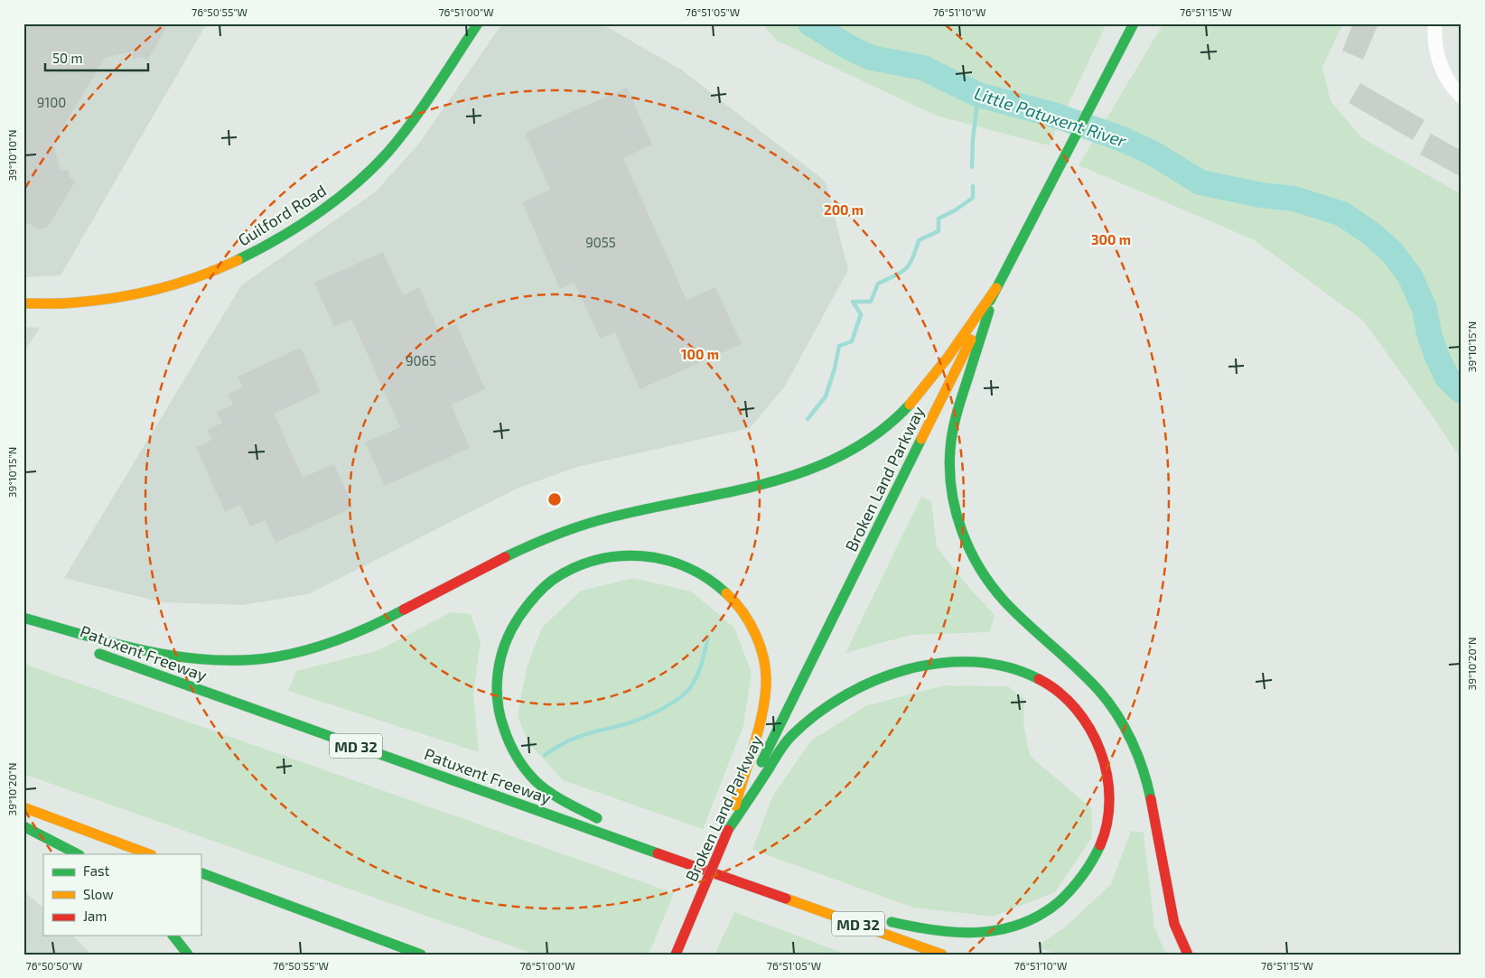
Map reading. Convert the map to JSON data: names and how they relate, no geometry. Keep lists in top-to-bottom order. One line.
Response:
{"streets":{"main road":["Guilford Road","Broken Land Parkway","Patuxent Freeway","MD 32"]},"water":["Little Patuxent River"],"house_numbers":["9100","9055","9065"],"legend":["Fast","Slow","Jam"],"scale_bar":"50 m","coordinates":["76°50'55\"W","76°51'00\"W","76°51'05\"W","76°51'10\"W","76°51'15\"W","39°10'10\"N","39°10'15\"N","39°10'20\"N","76°50'50\"W"],"rings":["200 m","300 m","100 m"]}
